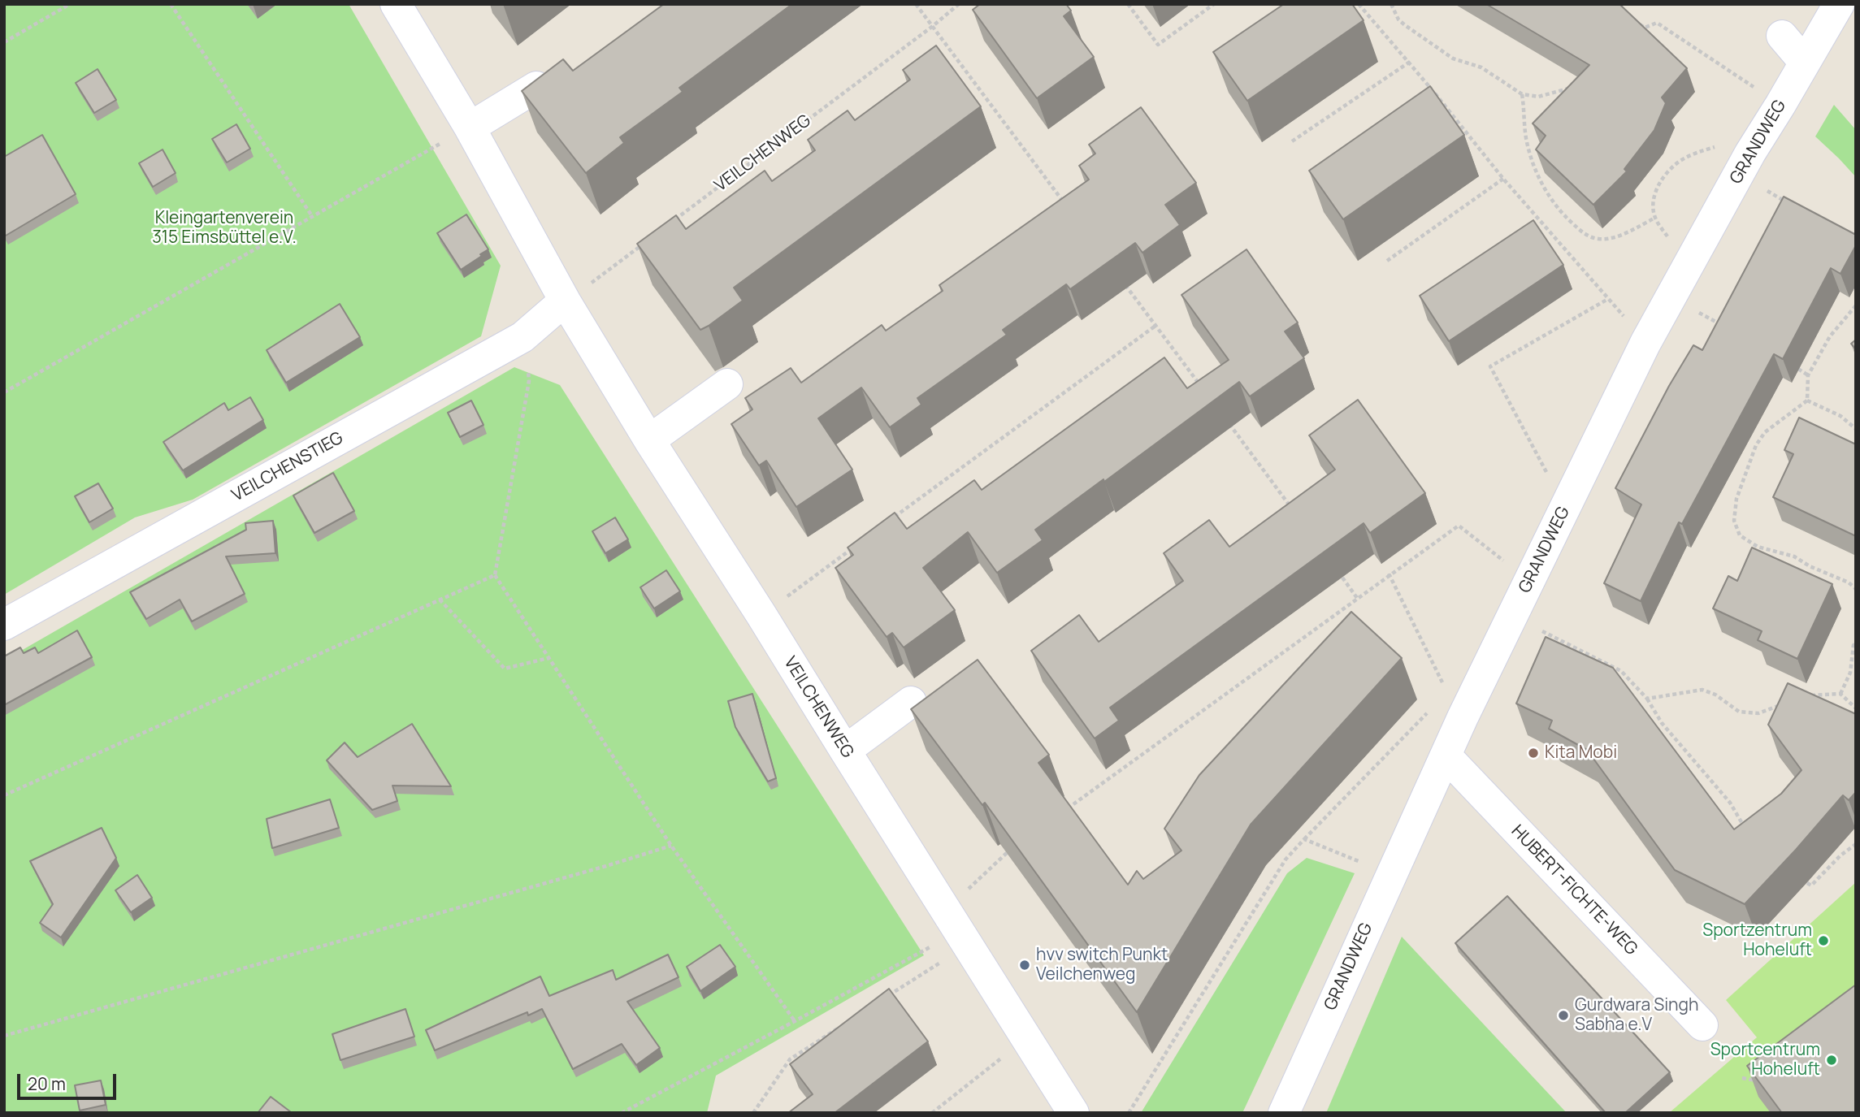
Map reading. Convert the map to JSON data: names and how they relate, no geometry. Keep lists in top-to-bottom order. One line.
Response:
{"streets":{"street":["GRANDWEG","VEILCHENWEG","VEILCHENSTIEG","HUBERT-FICHTE-WEG"]},"crossings":[["GRANDWEG","HUBERT-FICHTE-WEG"],["VEILCHENWEG","VEILCHENSTIEG"]],"parks":["Kleingartenverein 315 Eimsbüttel e.V."],"places":["Kita Mobi","Sportzentrum Hoheluft","hvv switch Punkt Veilchenweg","Gurdwara Singh Sabha e.V","Sportcentrum Hoheluft"],"scale_bar":"20 m"}
